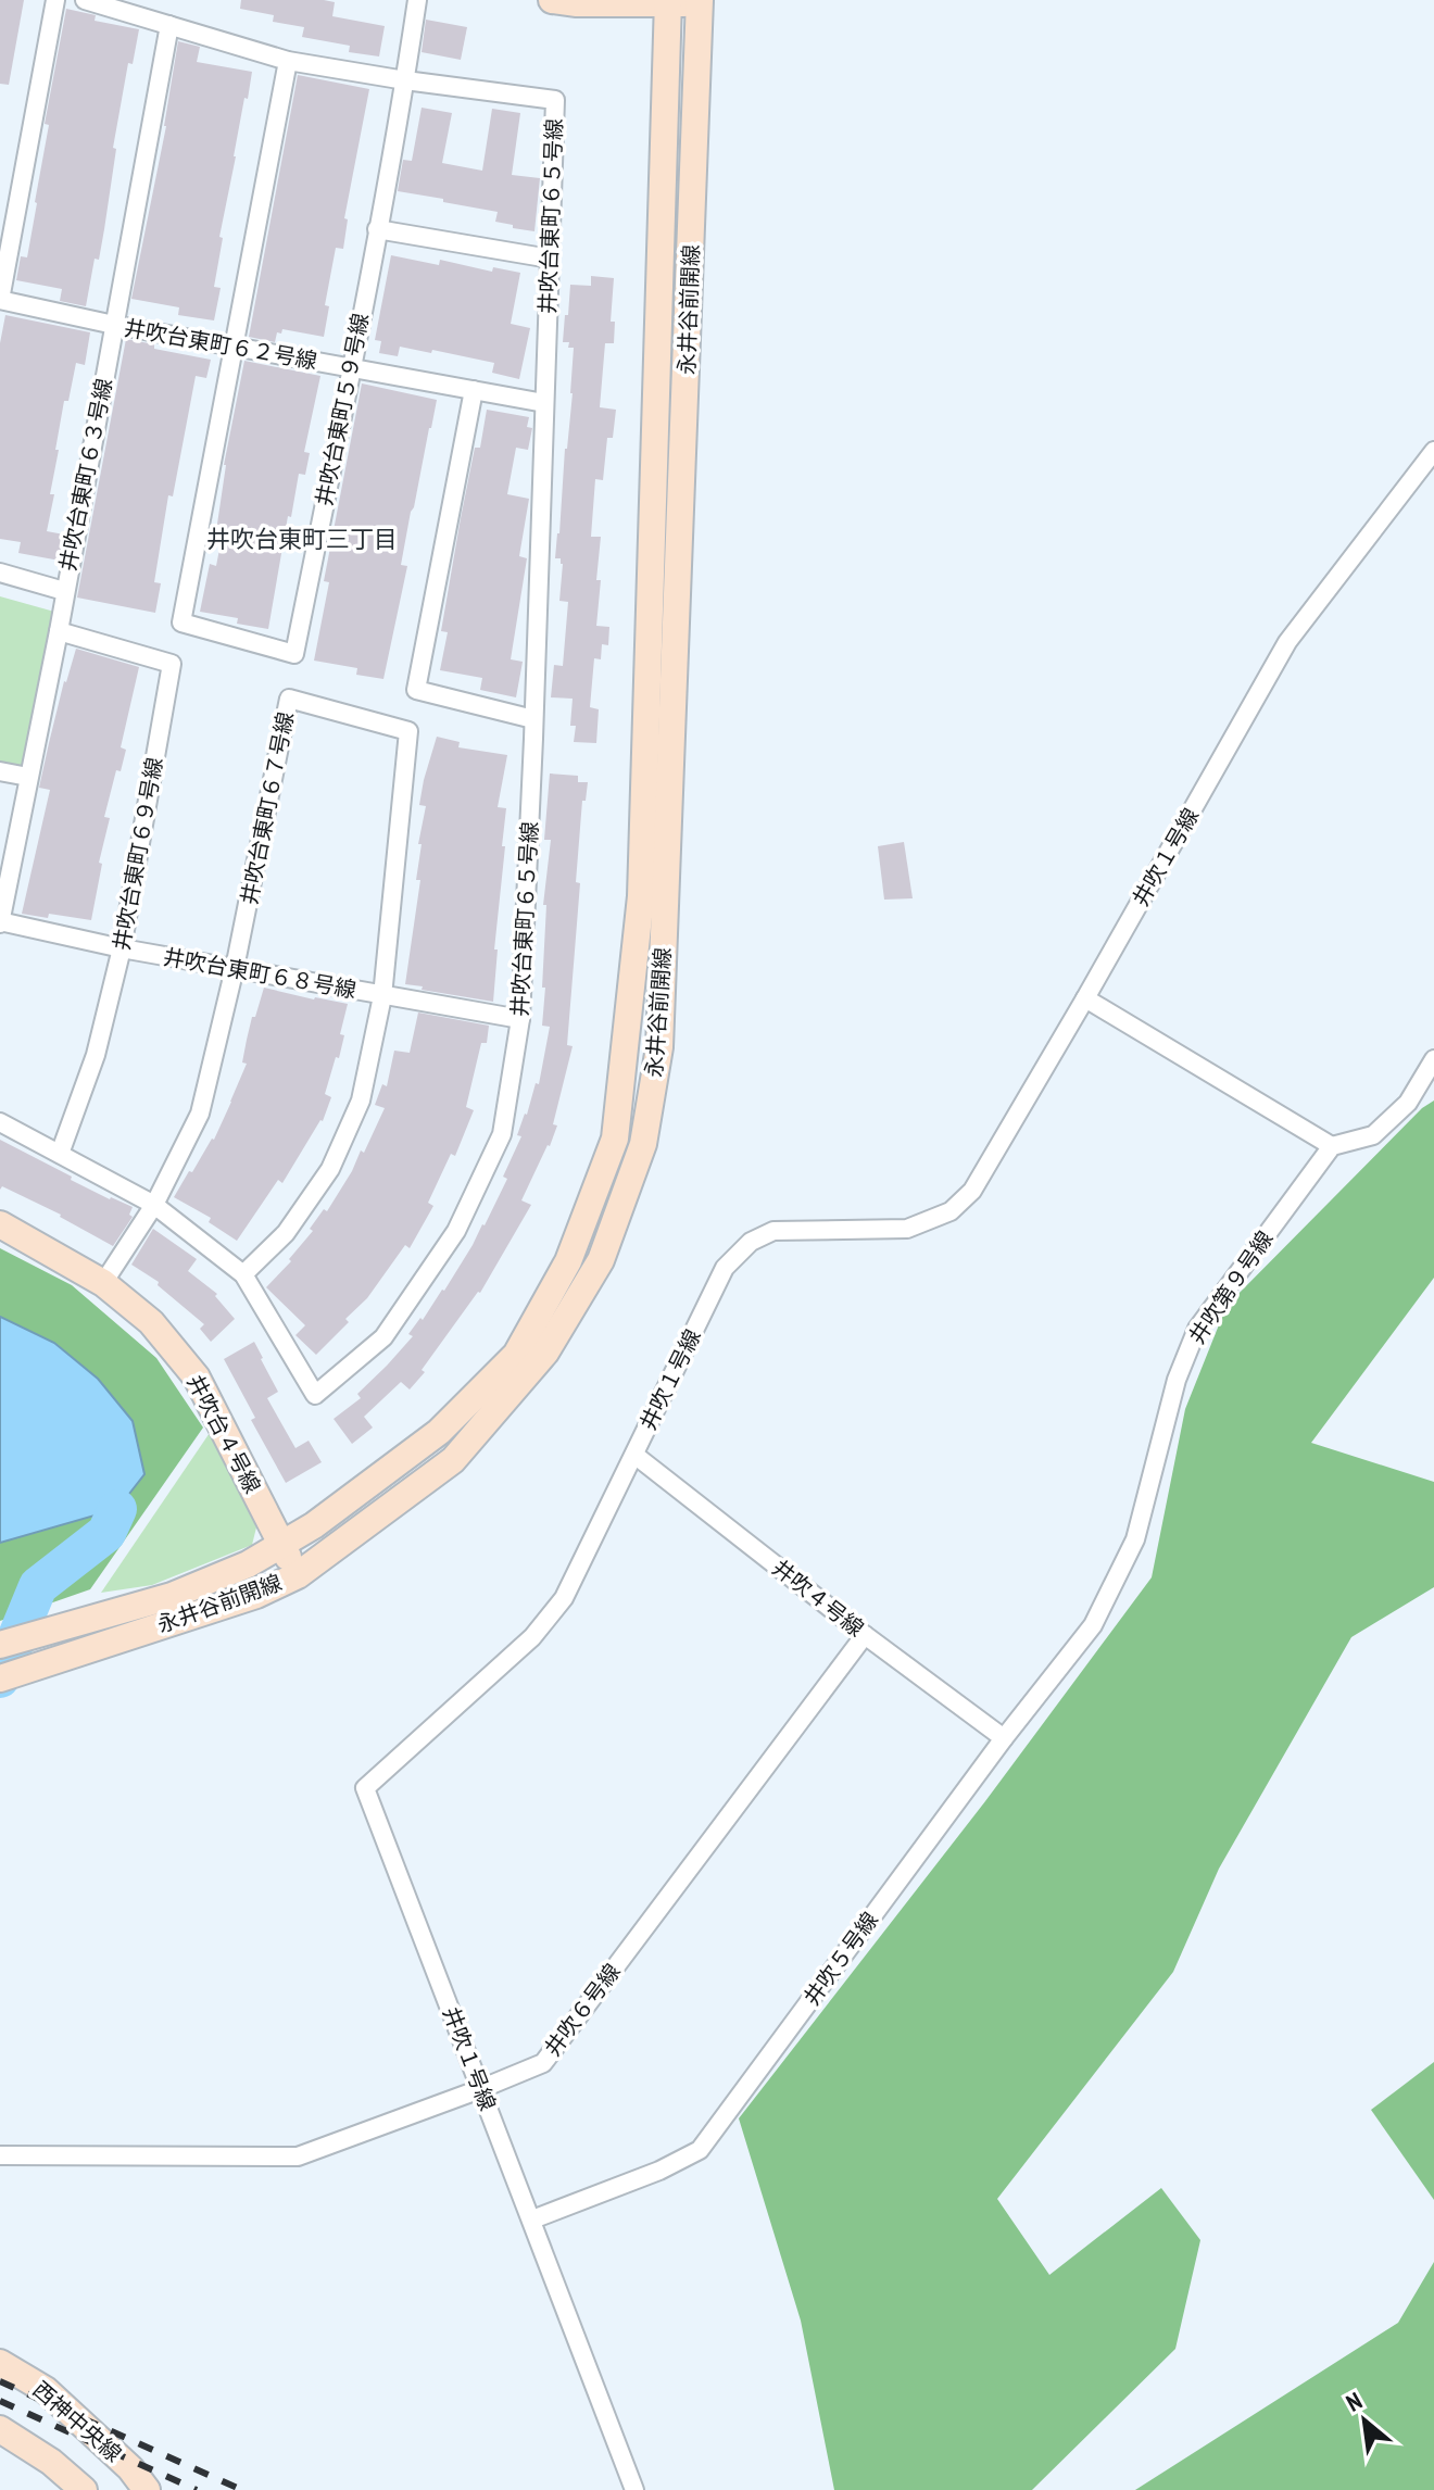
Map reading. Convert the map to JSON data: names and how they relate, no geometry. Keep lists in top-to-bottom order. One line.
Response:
{"streets":{"street":["井吹台東町６５号線","永井谷前開線","井吹台東町６２号線","井吹台東町５９号線","井吹台東町６３号線","井吹台東町６７号線","井吹台東町６９号線","井吹１号線","井吹台東町６８号線","井吹第９号線","井吹台４号線","井吹４号線","井吹５号線","井吹６号線","西神中央線"]},"crossings":[["井吹台東町６５号線","井吹台東町６２号線"],["井吹台東町６５号線","井吹台東町５９号線"],["井吹台東町６５号線","井吹台東町６７号線"],["井吹台東町６５号線","井吹台東町６９号線"],["井吹台東町６５号線","井吹台東町６８号線"],["永井谷前開線","井吹台４号線"],["井吹台東町６２号線","井吹台東町５９号線"],["井吹台東町６２号線","井吹台東町６３号線"],["井吹台東町６３号線","井吹台東町６９号線"],["井吹台東町６３号線","井吹台東町６８号線"],["井吹台東町６７号線","井吹台東町６８号線"],["井吹台東町６７号線","井吹台４号線"],["井吹台東町６９号線","井吹台東町６８号線"],["井吹１号線","井吹４号線"],["井吹１号線","井吹５号線"],["井吹１号線","井吹６号線"],["井吹第９号線","井吹５号線"],["井吹４号線","井吹５号線"],["井吹４号線","井吹６号線"]],"districts":["井吹台東町三丁目"],"north":"top left"}
